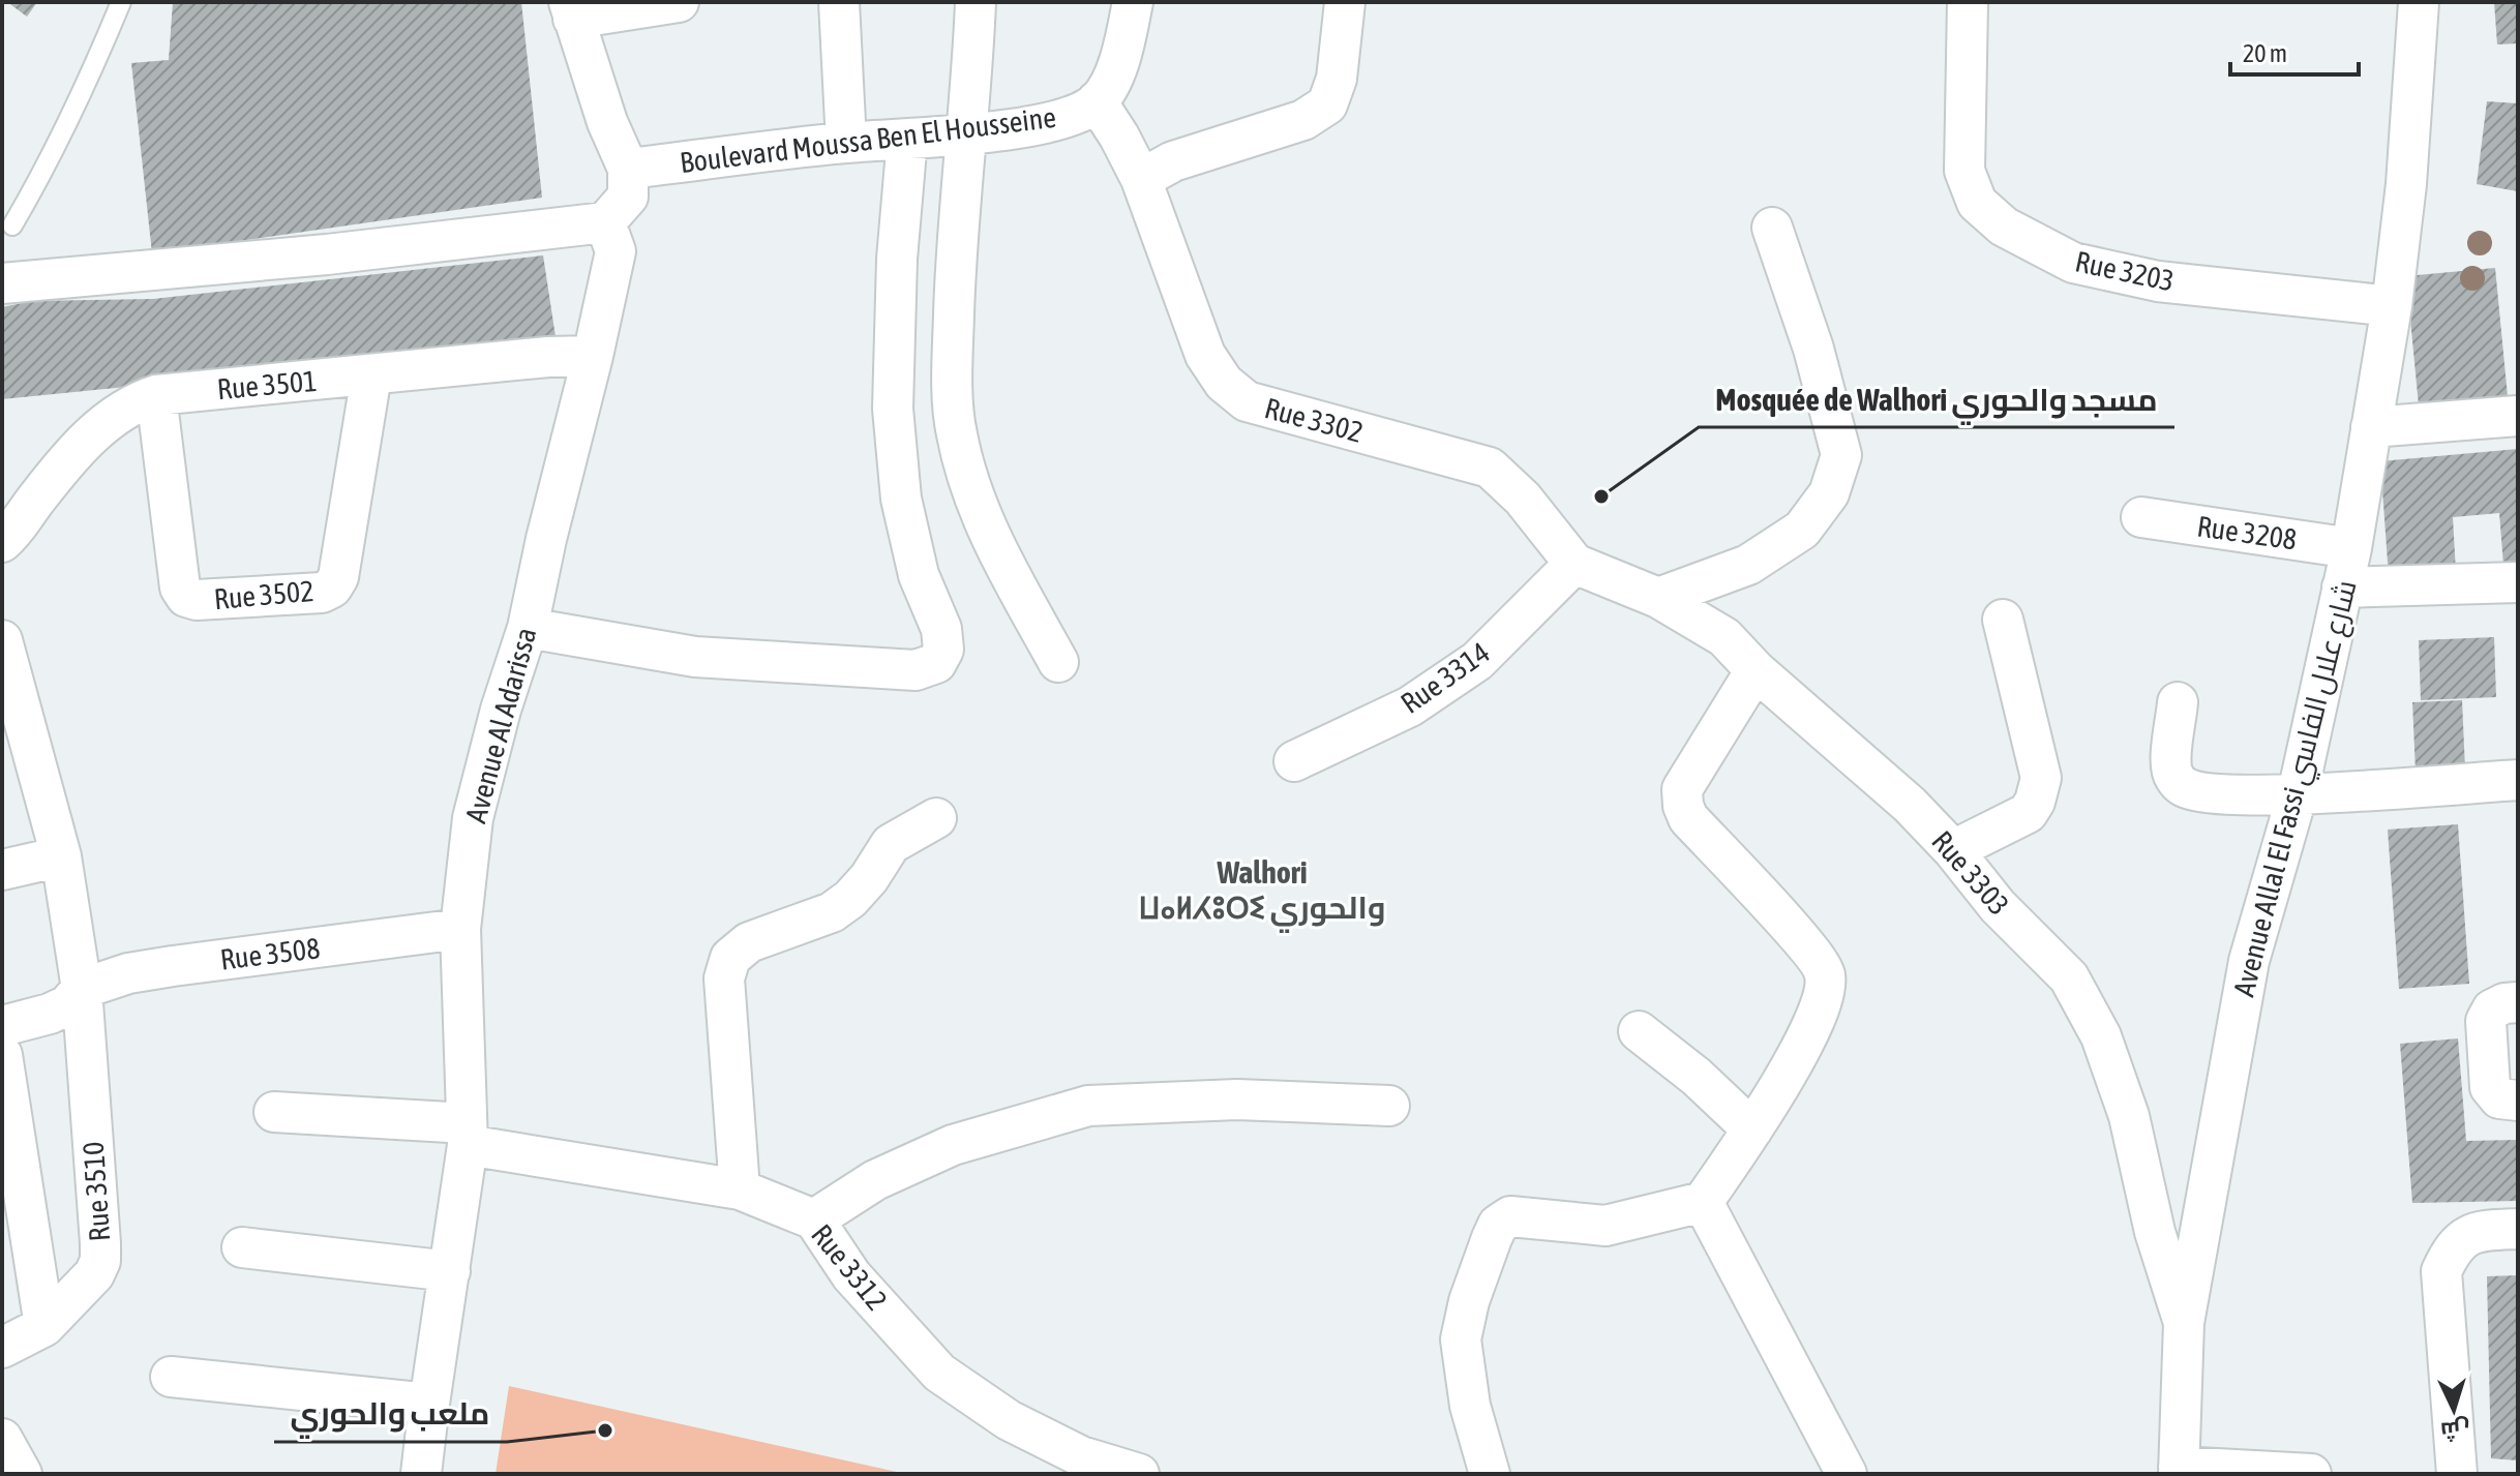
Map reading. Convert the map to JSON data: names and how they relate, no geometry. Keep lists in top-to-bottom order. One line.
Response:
{"streets":{"street":["Boulevard Moussa Ben El Housseine","Rue 3203","Rue 3501","Rue 3302","Rue 3208","Rue 3502","Rue 3314","Avenue Al Adarissa","Avenue Allal El Fassi شارع علال الفاسي","Rue 3303","Rue 3508","Rue 3510","Rue 3312"]},"crossings":[["Boulevard Moussa Ben El Housseine","Rue 3302"],["Rue 3203","Avenue Allal El Fassi شارع علال الفاسي"],["Rue 3501","Rue 3502"],["Rue 3501","Avenue Al Adarissa"],["Rue 3302","Rue 3314"],["Rue 3302","Rue 3303"],["Rue 3208","Avenue Allal El Fassi شارع علال الفاسي"],["Rue 3314","Rue 3303"],["Avenue Al Adarissa","Rue 3508"],["Avenue Al Adarissa","Rue 3312"],["Avenue Allal El Fassi شارع علال الفاسي","Rue 3303"],["Rue 3508","Rue 3510"]],"districts":["Walhori ⵡⴰⵍⵃⵓⵔⵉ والحوري"],"places":["Mosquée de Walhori مسجد والحوري","ملعب والحوري"],"scale_bar":"20 m","north":"bottom"}
